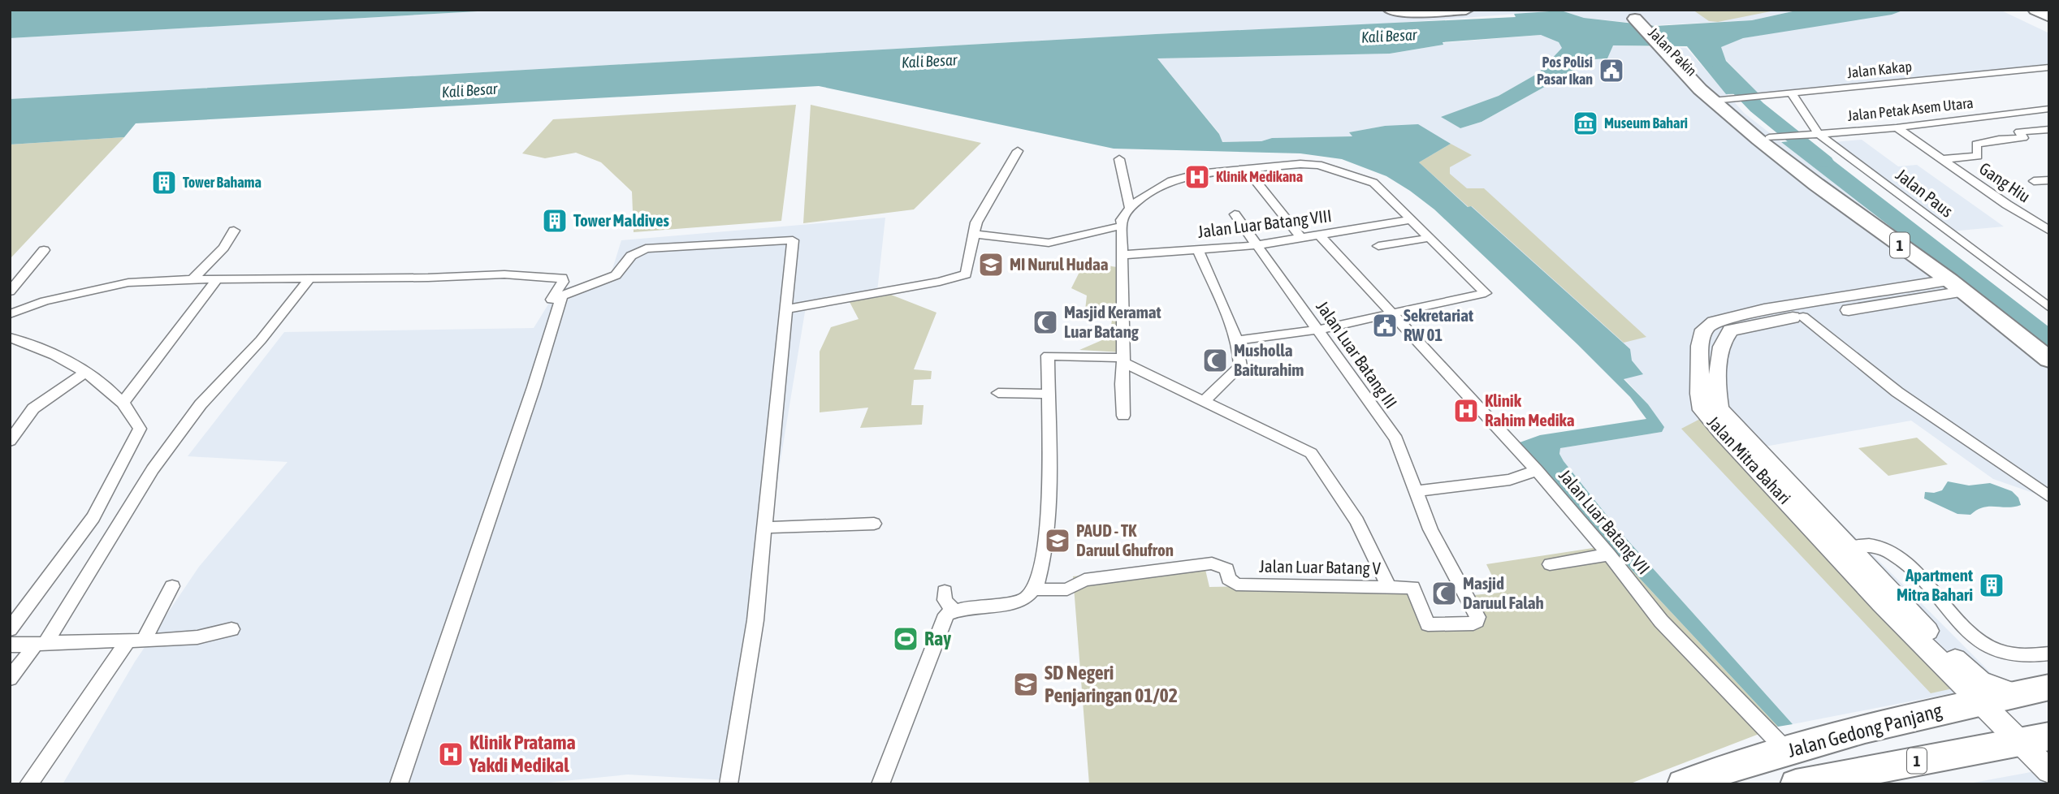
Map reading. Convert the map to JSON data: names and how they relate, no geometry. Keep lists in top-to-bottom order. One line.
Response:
{"streets":{"highway":["Jalan Pakin","1","Jalan Gedong Panjang"],"street":["Jalan Kakap","Jalan Petak Asem Utara","Gang Hiu","Jalan Paus","Jalan Luar Batang VIII","Jalan Luar Batang III","Jalan Mitra Bahari","Jalan Luar Batang VII","Jalan Luar Batang V"]},"crossings":[["Jalan Pakin","Jalan Kakap"],["Jalan Pakin","Jalan Petak Asem Utara"],["Jalan Pakin","Jalan Mitra Bahari"],["Jalan Kakap","Jalan Paus"],["Jalan Petak Asem Utara","Gang Hiu"],["Jalan Petak Asem Utara","Jalan Paus"],["Jalan Luar Batang VIII","Jalan Luar Batang III"],["Jalan Luar Batang VIII","Jalan Luar Batang VII"],["Jalan Luar Batang III","Jalan Luar Batang V"],["Jalan Mitra Bahari","Jalan Gedong Panjang"],["Jalan Luar Batang VII","Jalan Gedong Panjang"]],"water":["Kali Besar"],"places":{"public building":["Pos Polisi Pasar Ikan","Sekretariat RW 01"],"museum":["Museum Bahari"],"hospital":["Klinik Medikana","Klinik Rahim Medika","Klinik Pratama Yakdi Medikal"],"building":["Tower Bahama","Tower Maldives","Apartment Mitra Bahari"],"school or university":["MI Nurul Hudaa","PAUD - TK Daruul Ghufron","SD Negeri Penjaringan 01/02"],"mosque":["Masjid Keramat Luar Batang","Musholla Baiturahim","Masjid Daruul Falah"],"sports":["Ray"]}}
